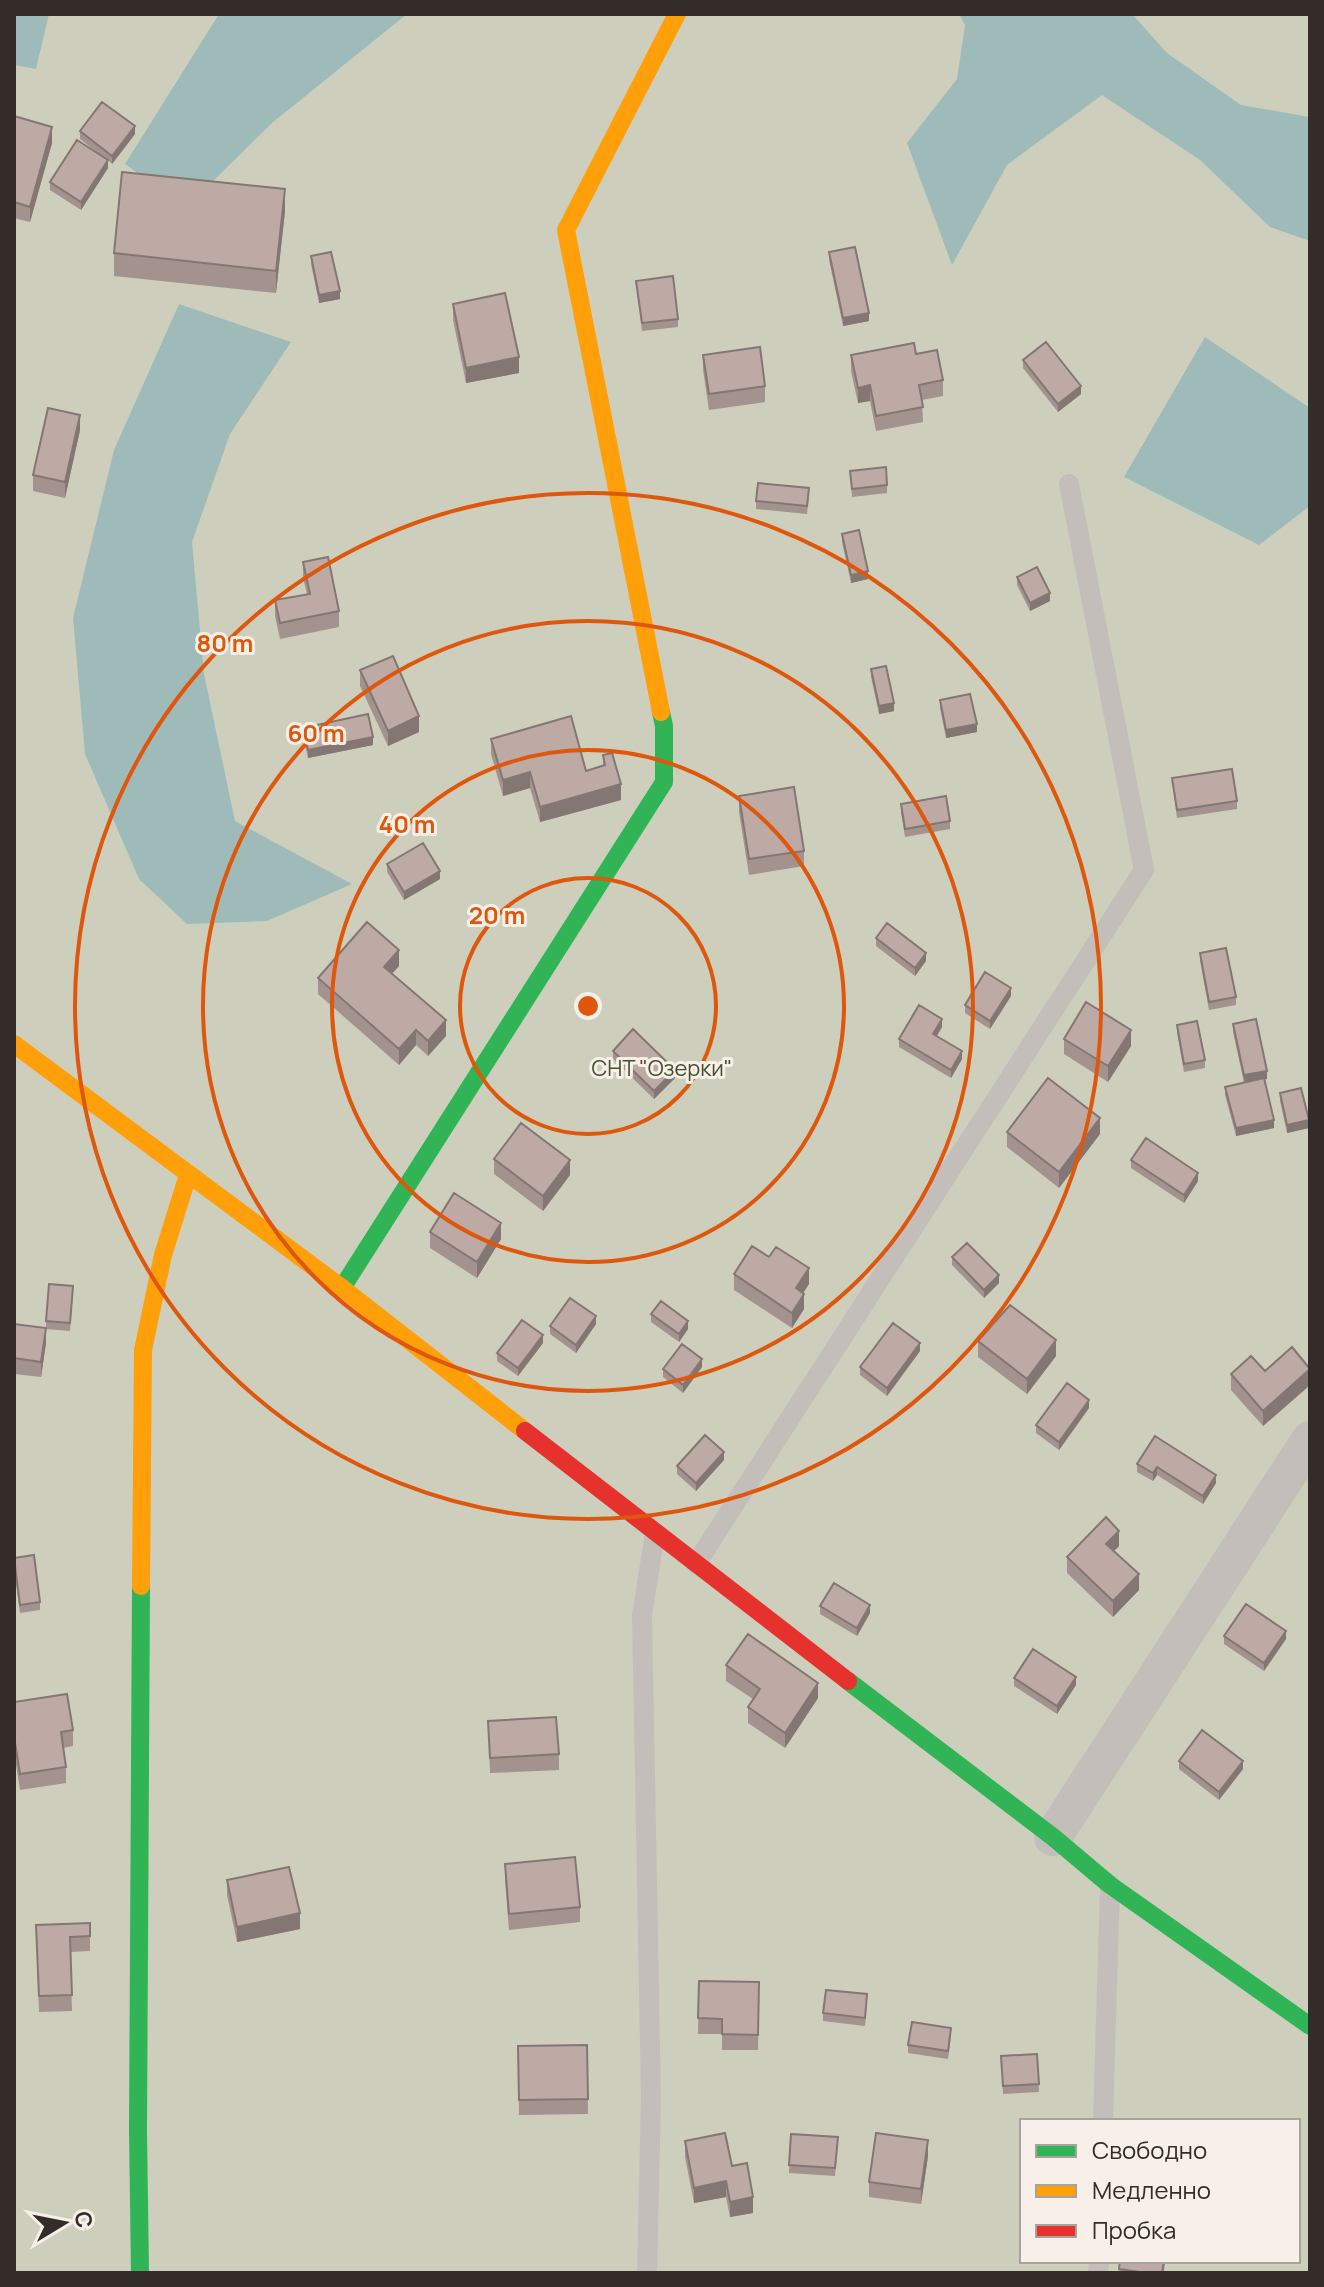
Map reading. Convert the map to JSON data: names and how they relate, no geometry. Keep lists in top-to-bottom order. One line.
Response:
{"parks":["СНТ \"Озерки\""],"legend":["Свободно","Медленно","Пробка"],"north":"right","rings":["80 m","60 m","40 m","20 m"]}
